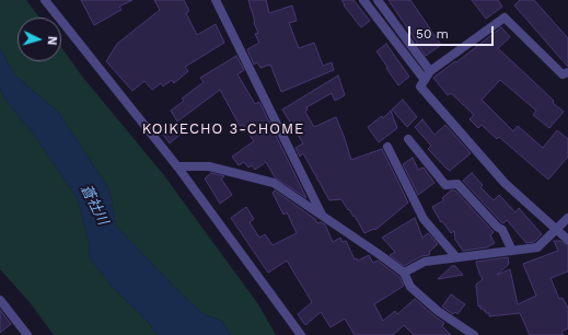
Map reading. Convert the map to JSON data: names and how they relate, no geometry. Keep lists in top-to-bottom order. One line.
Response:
{"districts":["KOIKECHO 3-CHOME"],"water":["蒼社川"],"scale_bar":"50 m","north":"right"}
